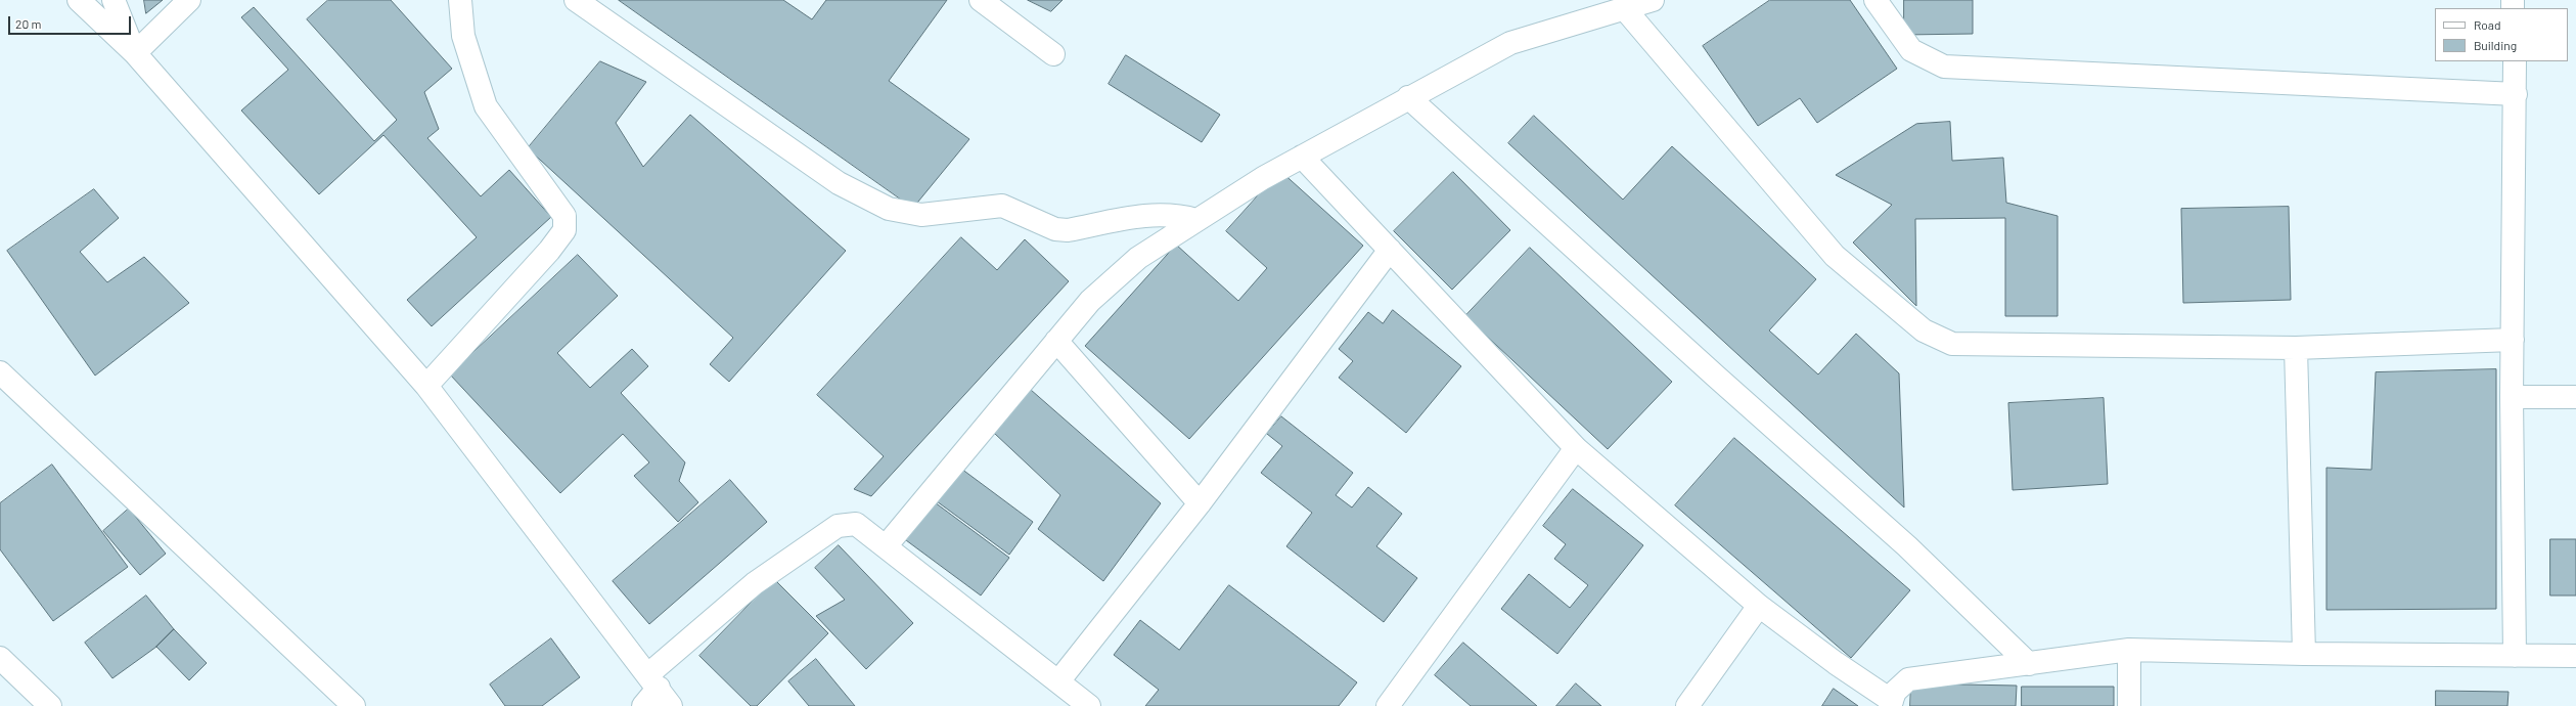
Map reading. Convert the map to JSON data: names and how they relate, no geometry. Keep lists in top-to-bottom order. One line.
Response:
{"legend":["Road","Building"],"scale_bar":"20 m"}
